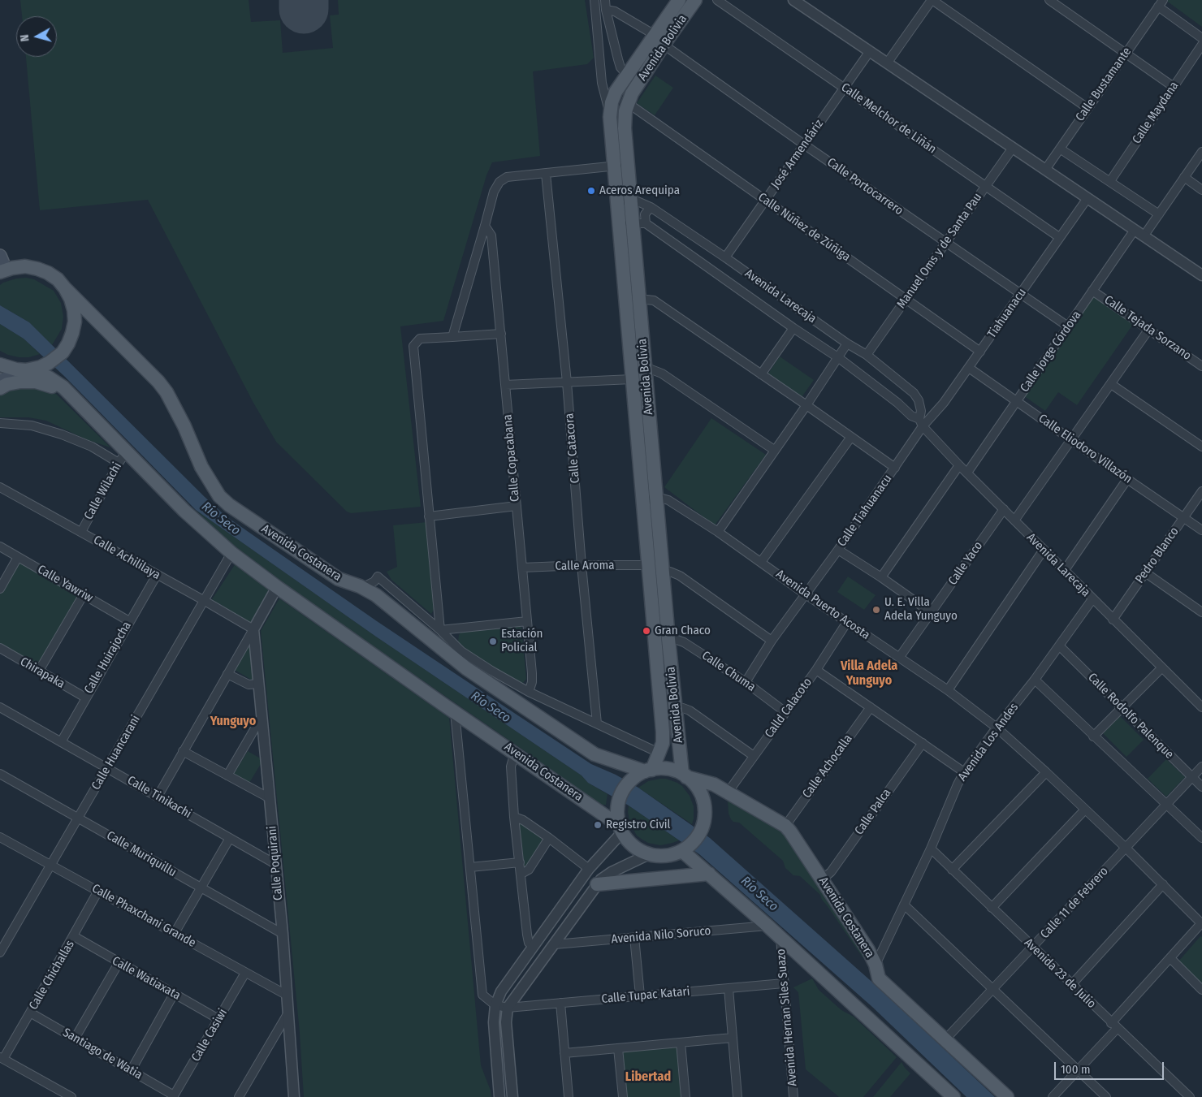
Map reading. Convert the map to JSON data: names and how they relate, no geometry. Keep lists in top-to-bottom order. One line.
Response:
{"streets":{"main road":["Avenida Bolivia","Avenida Costanera"],"street":["Calle Bustamante","Calle Maydana","Calle Melchor de Liñán","José Armendáriz","Calle Portocarrero","Calle Núñez de Zúñiga","Manuel Oms y de Santa Pau","Avenida Larecaja","Tiahuanacu","Calle Tejada Sorzano","Calle Jorge Córdova","Calle Catacora","Calle Eliodoro Villazón","Calle Copacabana","Calle Wilachi","Calle Tiahuanacu","Pedro Blanco","Calle Achililaya","Calle Yaco","Calle Aroma","Calle Yawriw","Avenida Puerto Acosta","Calle Huirajocha","Calle Chuma","Chirapaka","Calld Calacoto","Calle Rodolfo Palenque","Avenida Los Andes","Calle Huancarani","Calle Achocalla","Calle Tinikachi","Calle Palca","Calle Muriquillu","Calle Poquirani","Calle 11 de Febrero","Calle Phaxchani Grande","Avenida Nilo Soruco","Avenida 23 de Julio","Calle Chichallas","Calle Watiaxata","Calle Tupac Katari","Avenida Hernan Siles Suazo","Calle Casiwi","Santiago de Watia"]},"crossings":[["Avenida Bolivia","Calle Portocarrero"],["Avenida Bolivia","Calle Núñez de Zúñiga"],["Avenida Bolivia","Avenida Larecaja"],["Avenida Bolivia","Avenida Costanera"],["Avenida Bolivia","Calle Aroma"],["Avenida Bolivia","Avenida Puerto Acosta"],["Avenida Bolivia","Calle Chuma"],["Calle Melchor de Liñán","José Armendáriz"],["Calle Melchor de Liñán","Manuel Oms y de Santa Pau"],["Calle Melchor de Liñán","Tiahuanacu"],["José Armendáriz","Calle Portocarrero"],["José Armendáriz","Calle Núñez de Zúñiga"],["José Armendáriz","Avenida Larecaja"],["Calle Portocarrero","Manuel Oms y de Santa Pau"],["Calle Portocarrero","Tiahuanacu"],["Calle Portocarrero","Calle Jorge Córdova"],["Calle Núñez de Zúñiga","Manuel Oms y de Santa Pau"],["Calle Núñez de Zúñiga","Tiahuanacu"],["Manuel Oms y de Santa Pau","Avenida Larecaja"],["Avenida Larecaja","Tiahuanacu"],["Avenida Larecaja","Calle Jorge Córdova"],["Avenida Larecaja","Calle Tiahuanacu"],["Avenida Larecaja","Pedro Blanco"],["Avenida Larecaja","Calle Yaco"],["Avenida Larecaja","Avenida Los Andes"],["Tiahuanacu","Calle Eliodoro Villazón"],["Tiahuanacu","Calle Tiahuanacu"],["Calle Tejada Sorzano","Calle Jorge Córdova"],["Calle Jorge Córdova","Calle Eliodoro Villazón"],["Calle Catacora","Calle Aroma"],["Calle Eliodoro Villazón","Pedro Blanco"],["Calle Copacabana","Calle Aroma"],["Calle Wilachi","Avenida Costanera"],["Calle Wilachi","Calle Achililaya"],["Calle Tiahuanacu","Avenida Puerto Acosta"],["Calle Tiahuanacu","Calle Chuma"],["Avenida Costanera","Calld Calacoto"],["Avenida Costanera","Avenida Los Andes"],["Avenida Costanera","Calle Huancarani"],["Avenida Costanera","Calle Achocalla"],["Avenida Costanera","Calle Palca"],["Avenida Costanera","Calle 11 de Febrero"],["Calle Achililaya","Calle Huirajocha"],["Calle Achililaya","Calle Huancarani"],["Calle Achililaya","Calle Poquirani"],["Calle Yaco","Avenida Puerto Acosta"],["Calle Yawriw","Calle Huirajocha"],["Avenida Puerto Acosta","Calld Calacoto"],["Avenida Puerto Acosta","Avenida Los Andes"],["Avenida Puerto Acosta","Calle 11 de Febrero"],["Calle Huirajocha","Chirapaka"],["Calle Huirajocha","Calle Tinikachi"],["Calle Chuma","Calld Calacoto"],["Calle Rodolfo Palenque","Avenida Los Andes"],["Calle Rodolfo Palenque","Calle 11 de Febrero"],["Avenida Los Andes","Avenida 23 de Julio"],["Calle Huancarani","Calle Tinikachi"],["Calle Huancarani","Calle Muriquillu"],["Calle Huancarani","Calle Phaxchani Grande"],["Calle Tinikachi","Calle Poquirani"],["Calle Muriquillu","Calle Poquirani"],["Calle Poquirani","Calle Phaxchani Grande"],["Calle 11 de Febrero","Avenida 23 de Julio"],["Calle Phaxchani Grande","Calle Chichallas"],["Calle Phaxchani Grande","Calle Casiwi"],["Calle Chichallas","Calle Watiaxata"],["Calle Chichallas","Santiago de Watia"],["Calle Watiaxata","Calle Casiwi"],["Calle Tupac Katari","Avenida Hernan Siles Suazo"],["Calle Casiwi","Santiago de Watia"]],"districts":["Villa Adela Yunguyo","Yunguyo","Libertad"],"water":["Río Seco"],"places":["Aceros Arequipa","U. E. Villa Adela Yunguyo","Gran Chaco","Estación Policial","Registro Civil"],"scale_bar":"100 m","north":"left"}
